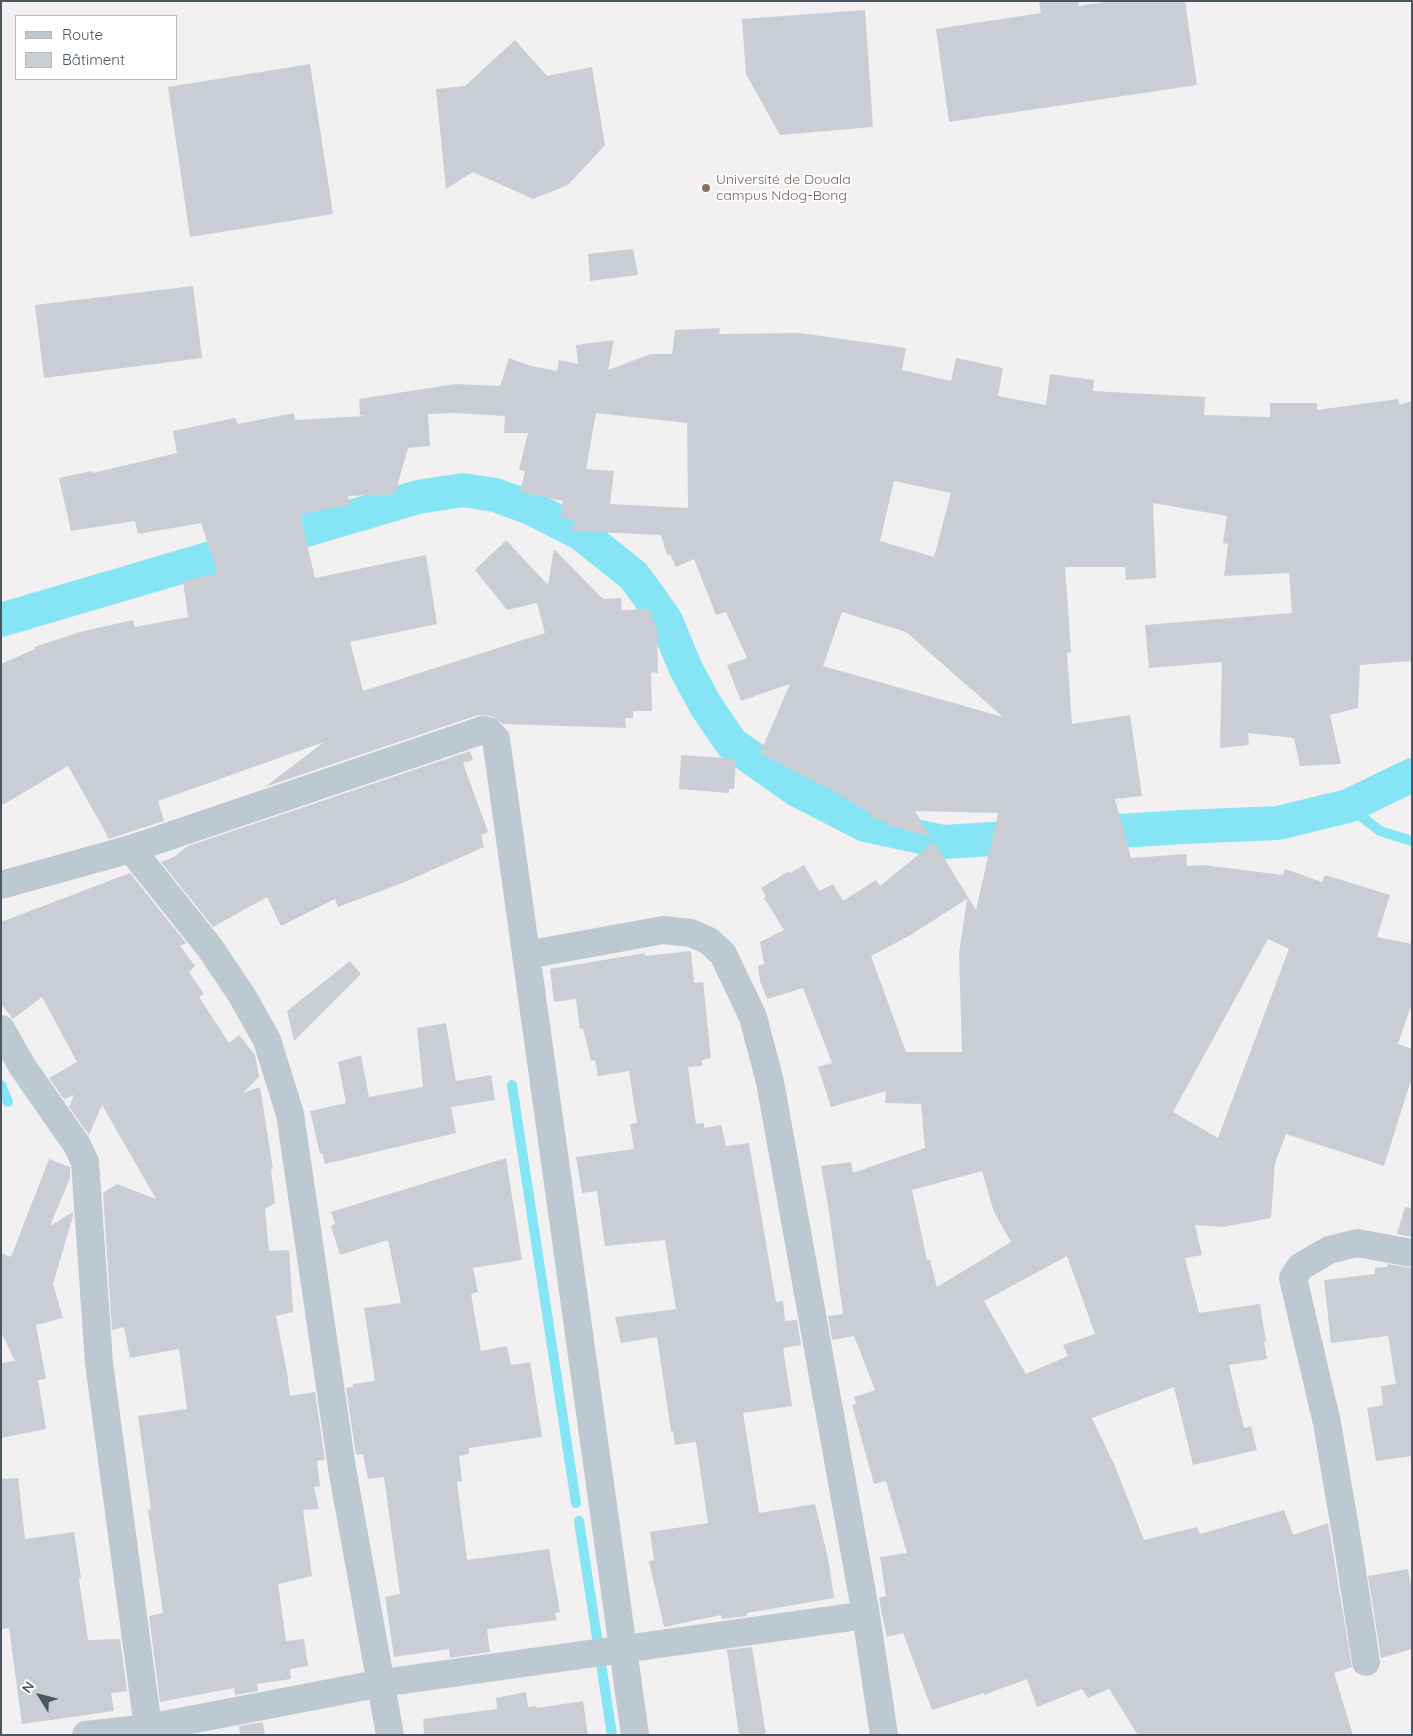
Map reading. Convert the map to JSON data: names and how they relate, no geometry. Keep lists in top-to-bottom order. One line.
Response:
{"places":["Université de Douala campus Ndog-Bong"],"legend":["Route","Bâtiment"],"north":"top left"}
